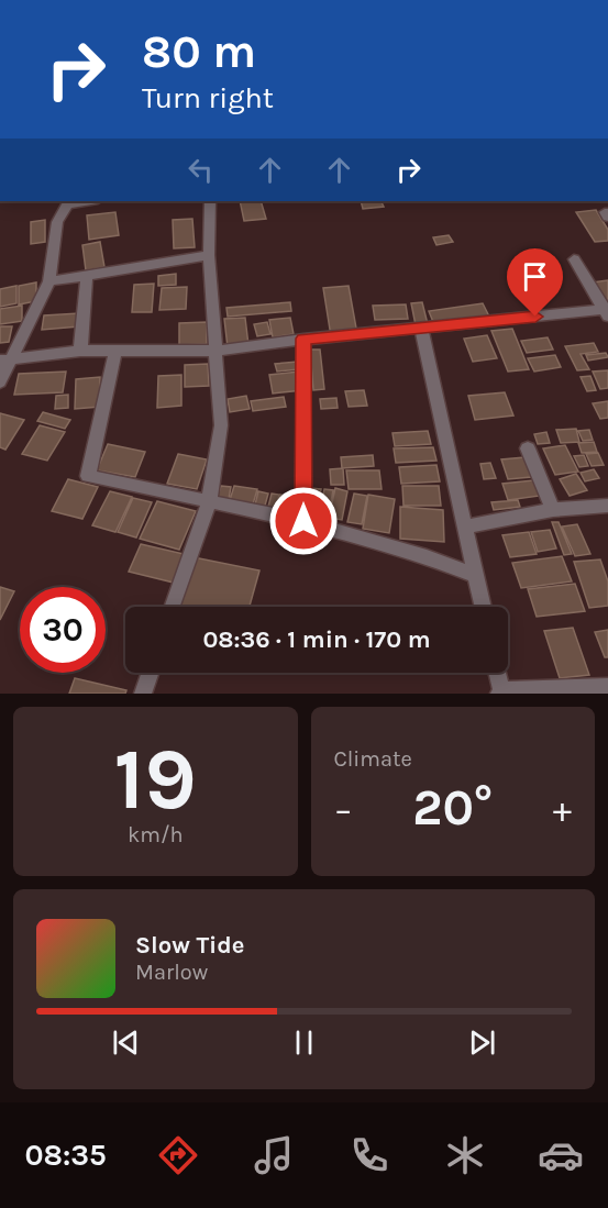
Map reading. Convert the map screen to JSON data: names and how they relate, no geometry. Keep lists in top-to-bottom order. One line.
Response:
{"page":{"turn":["80 m","Turn right"],"limit":"30","trip":"08:36 · 1 min · 170 m","tile":[["19","km/h"],"Climate"],"heat":["−","20°","+"],"song":["Slow Tide","Marlow"],"tabs":"08:35"}}
